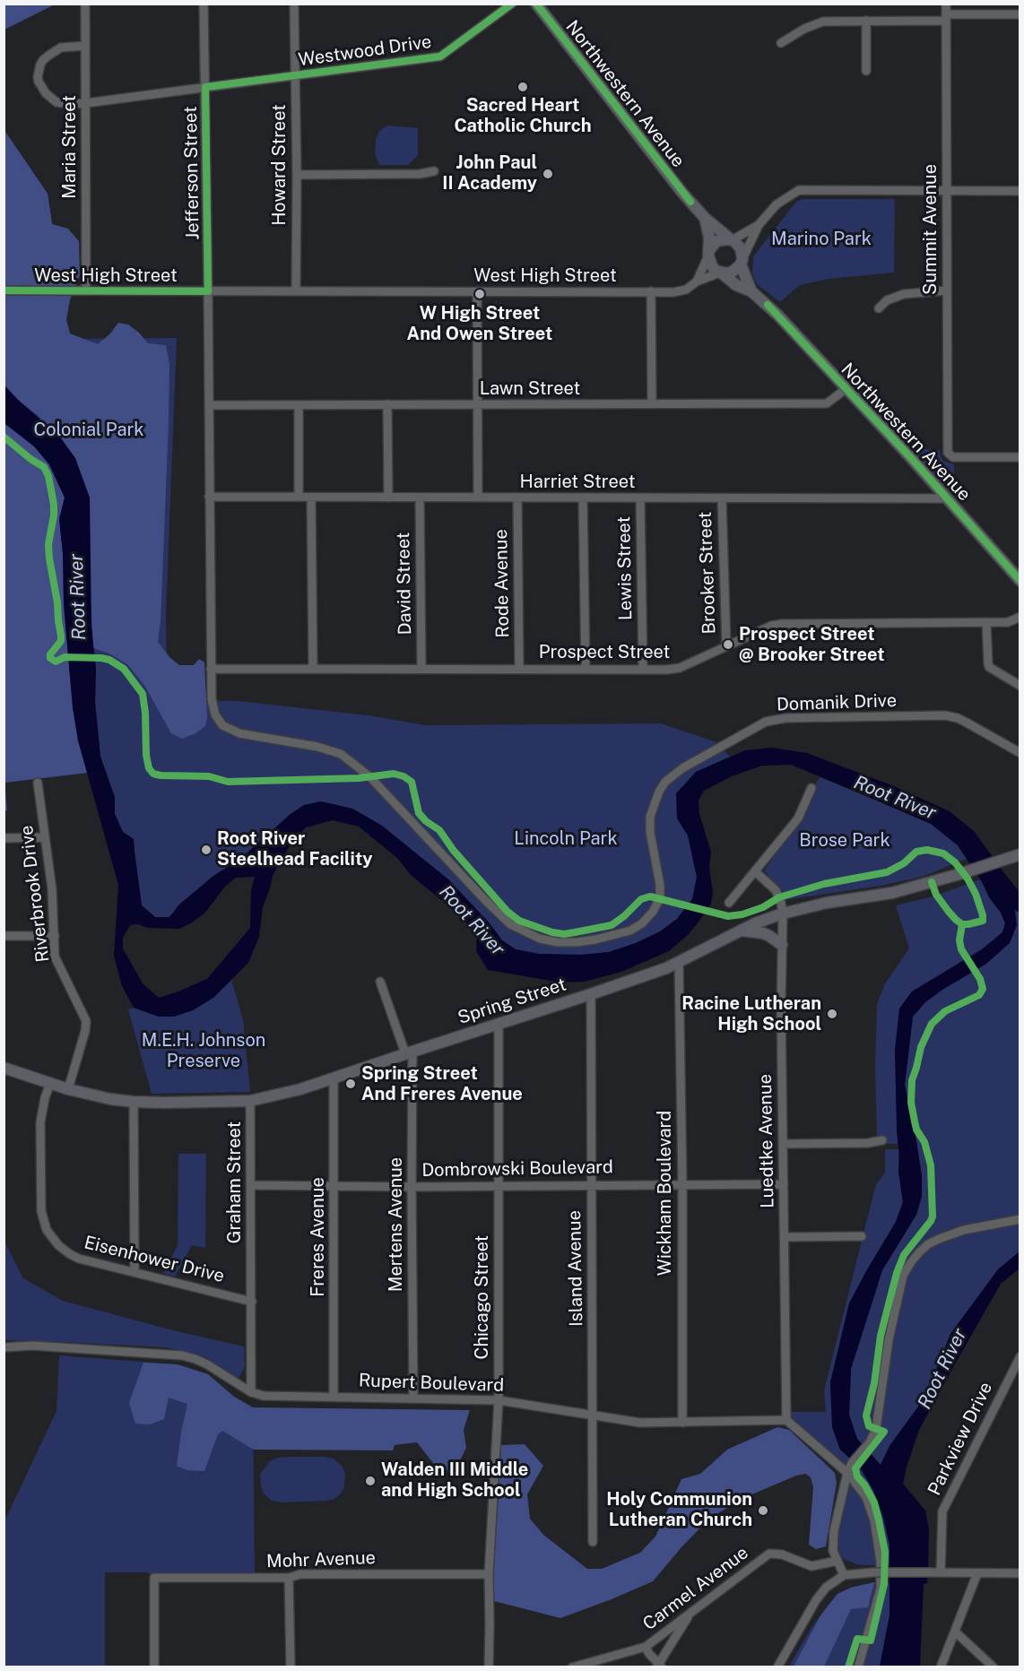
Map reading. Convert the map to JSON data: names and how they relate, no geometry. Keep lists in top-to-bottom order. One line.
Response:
{"streets":{"main road":["Northwestern Avenue","Spring Street"],"street":["Westwood Drive","Maria Street","Howard Street","Jefferson Street","Summit Avenue","West High Street","Lawn Street","Harriet Street","Lewis Street","Brooker Street","David Street","Rode Avenue","Prospect Street","Domanik Drive","Riverbrook Drive","Luedtke Avenue","Dombrowski Boulevard","Graham Street","Wickham Boulevard","Mertens Avenue","Freres Avenue","Eisenhower Drive","Island Avenue","Chicago Street","Rupert Boulevard","Parkview Drive","Mohr Avenue","Carmel Avenue"]},"crossings":[["Westwood Drive","Maria Street"],["Westwood Drive","Howard Street"],["Westwood Drive","Jefferson Street"],["Northwestern Avenue","West High Street"],["Northwestern Avenue","Lawn Street"],["Northwestern Avenue","Harriet Street"],["Maria Street","West High Street"],["Howard Street","West High Street"],["Jefferson Street","West High Street"],["Jefferson Street","Lawn Street"],["Jefferson Street","Harriet Street"],["Jefferson Street","Prospect Street"],["Jefferson Street","Domanik Drive"],["Harriet Street","Lewis Street"],["Harriet Street","Brooker Street"],["Harriet Street","David Street"],["Harriet Street","Rode Avenue"],["Lewis Street","Prospect Street"],["Brooker Street","Prospect Street"],["David Street","Prospect Street"],["Rode Avenue","Prospect Street"],["Prospect Street","Domanik Drive"],["Riverbrook Drive","Spring Street"],["Spring Street","Luedtke Avenue"],["Spring Street","Graham Street"],["Spring Street","Wickham Boulevard"],["Spring Street","Mertens Avenue"],["Spring Street","Freres Avenue"],["Spring Street","Eisenhower Drive"],["Spring Street","Island Avenue"],["Spring Street","Chicago Street"],["Luedtke Avenue","Dombrowski Boulevard"],["Luedtke Avenue","Rupert Boulevard"],["Dombrowski Boulevard","Graham Street"],["Dombrowski Boulevard","Wickham Boulevard"],["Dombrowski Boulevard","Mertens Avenue"],["Dombrowski Boulevard","Freres Avenue"],["Dombrowski Boulevard","Island Avenue"],["Dombrowski Boulevard","Chicago Street"],["Graham Street","Eisenhower Drive"],["Graham Street","Rupert Boulevard"],["Wickham Boulevard","Rupert Boulevard"],["Mertens Avenue","Rupert Boulevard"],["Freres Avenue","Rupert Boulevard"],["Island Avenue","Rupert Boulevard"],["Chicago Street","Rupert Boulevard"],["Chicago Street","Mohr Avenue"]],"water":["Root River"],"parks":["Marino Park","Colonial Park","Lincoln Park","Brose Park","M.E.H. Johnson Preserve"],"places":["Sacred Heart Catholic Church","John Paul II Academy","W High Street And Owen Street","Prospect Street @ Brooker Street","Root River Steelhead Facility","Racine Lutheran High School","Spring Street And Freres Avenue","Walden III Middle and High School","Holy Communion Lutheran Church"]}
